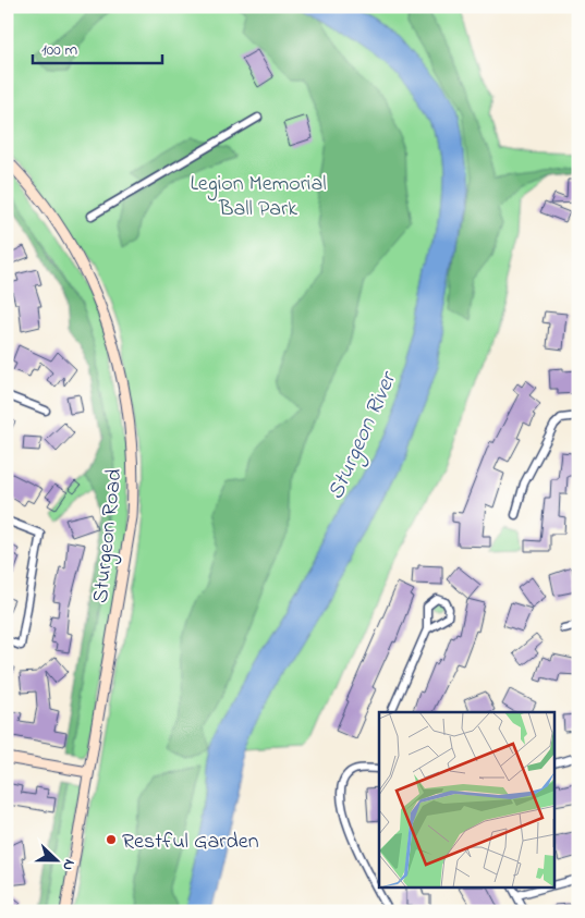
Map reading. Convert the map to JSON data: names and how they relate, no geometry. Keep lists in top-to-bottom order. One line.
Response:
{"streets":{"main road":["Sturgeon Road"]},"water":["Sturgeon River"],"parks":["Legion Memorial Ball Park"],"places":["Restful Garden"],"scale_bar":"100 m","north":"right"}
